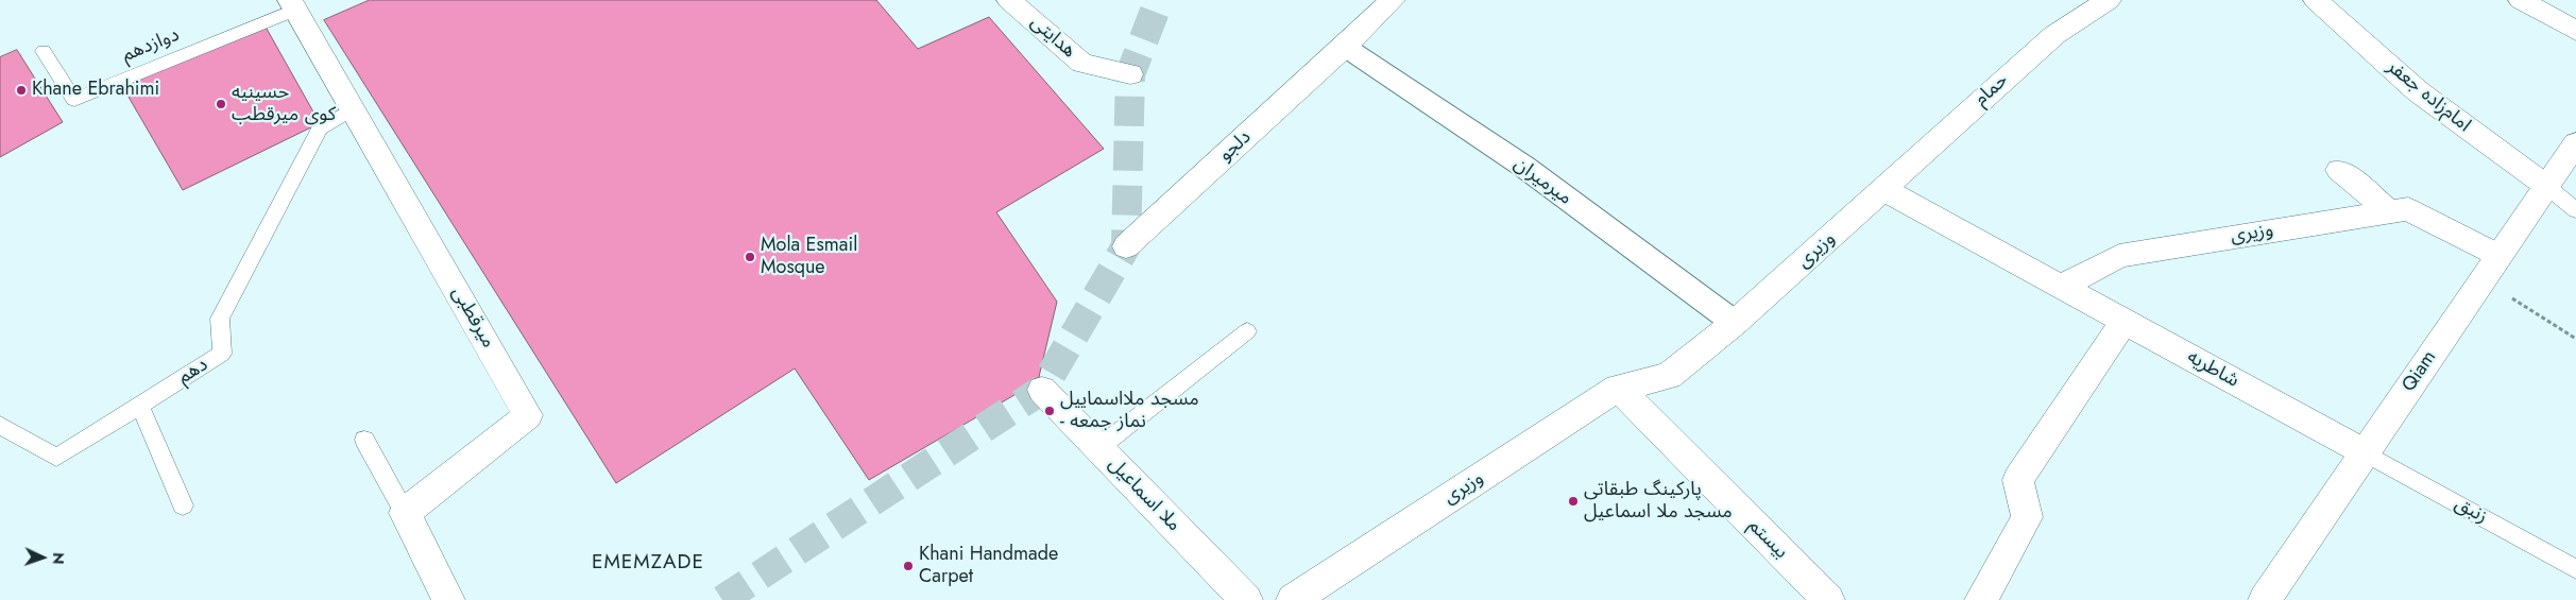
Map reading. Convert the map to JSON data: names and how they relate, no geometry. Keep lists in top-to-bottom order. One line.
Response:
{"streets":{"street":["هدایتی","حمام","امام‌زاده جعفر","دلجو","میرمیران","وزیری","میرقطبی","شاطریه","Qiam","ملا اسماعیل","بیستم"],"lane":["دوازدهم","دهم","زنبق"]},"crossings":[["دوازدهم","میرقطبی"],["حمام","وزیری"],["امام‌زاده جعفر","Qiam"],["دلجو","میرمیران"],["میرمیران","وزیری"],["وزیری","شاطریه"],["وزیری","Qiam"],["وزیری","بیستم"],["میرقطبی","دهم"],["شاطریه","Qiam"],["شاطریه","زنبق"],["Qiam","زنبق"]],"districts":["EMEMZADE"],"places":["Khane Ebrahimi","حسینیه کوی میرقطب","Mola Esmail Mosque","مسجد ملااسماییل - نماز جمعه","پارکینگ طبقاتی مسجد ملا اسماعیل","Khani Handmade Carpet"],"north":"right"}
